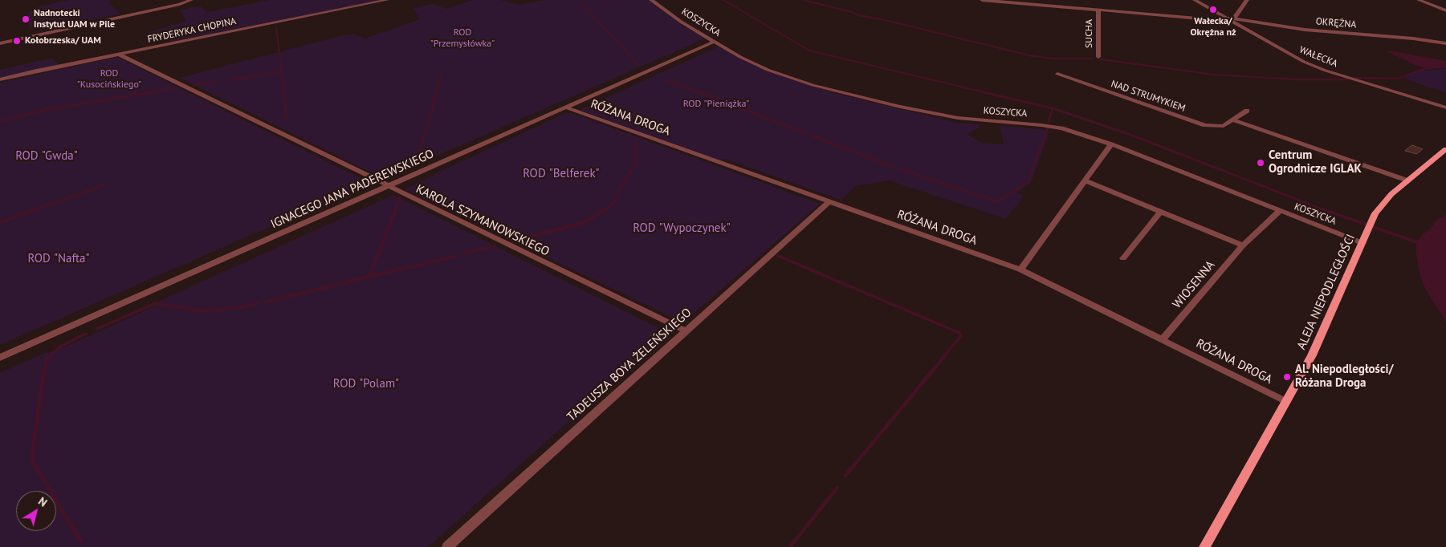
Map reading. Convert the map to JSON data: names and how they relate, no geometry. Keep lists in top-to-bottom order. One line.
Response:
{"streets":{"street":["KOSZYCKA","OKRĘŻNA","FRYDERYKA CHOPINA","SUCHA","WAŁECKA","NAD STRUMYKIEM","RÓŻANA DROGA","IGNACEGO JANA PADEREWSKIEGO","KAROLA SZYMANOWSKIEGO","WIOSENNA","ALEJA NIEPODLEGŁOŚCI","TADEUSZA BOYA ŻELEŃSKIEGO"]},"crossings":[["KOSZYCKA","IGNACEGO JANA PADEREWSKIEGO"],["KOSZYCKA","WIOSENNA"],["KOSZYCKA","ALEJA NIEPODLEGŁOŚCI"],["OKRĘŻNA","SUCHA"],["OKRĘŻNA","WAŁECKA"],["FRYDERYKA CHOPINA","KAROLA SZYMANOWSKIEGO"],["RÓŻANA DROGA","IGNACEGO JANA PADEREWSKIEGO"],["RÓŻANA DROGA","WIOSENNA"],["RÓŻANA DROGA","ALEJA NIEPODLEGŁOŚCI"],["RÓŻANA DROGA","TADEUSZA BOYA ŻELEŃSKIEGO"],["IGNACEGO JANA PADEREWSKIEGO","KAROLA SZYMANOWSKIEGO"],["KAROLA SZYMANOWSKIEGO","TADEUSZA BOYA ŻELEŃSKIEGO"]],"parks":["ROD \"Przemysłówka\"","ROD \"Kusocińskiego\"","ROD \"Pieniążka\"","ROD \"Gwda\"","ROD \"Belferek\"","ROD \"Wypoczynek\"","ROD \"Nafta\"","ROD \"Polam\""],"places":["Wałecka/ Okrężna nż","Nadnotecki Instytut UAM w Pile","Kołobrzeska/ UAM","Centrum Ogrodnicze IGLAK","Al. Niepodległości/ Różana Droga"],"north":"top right"}
